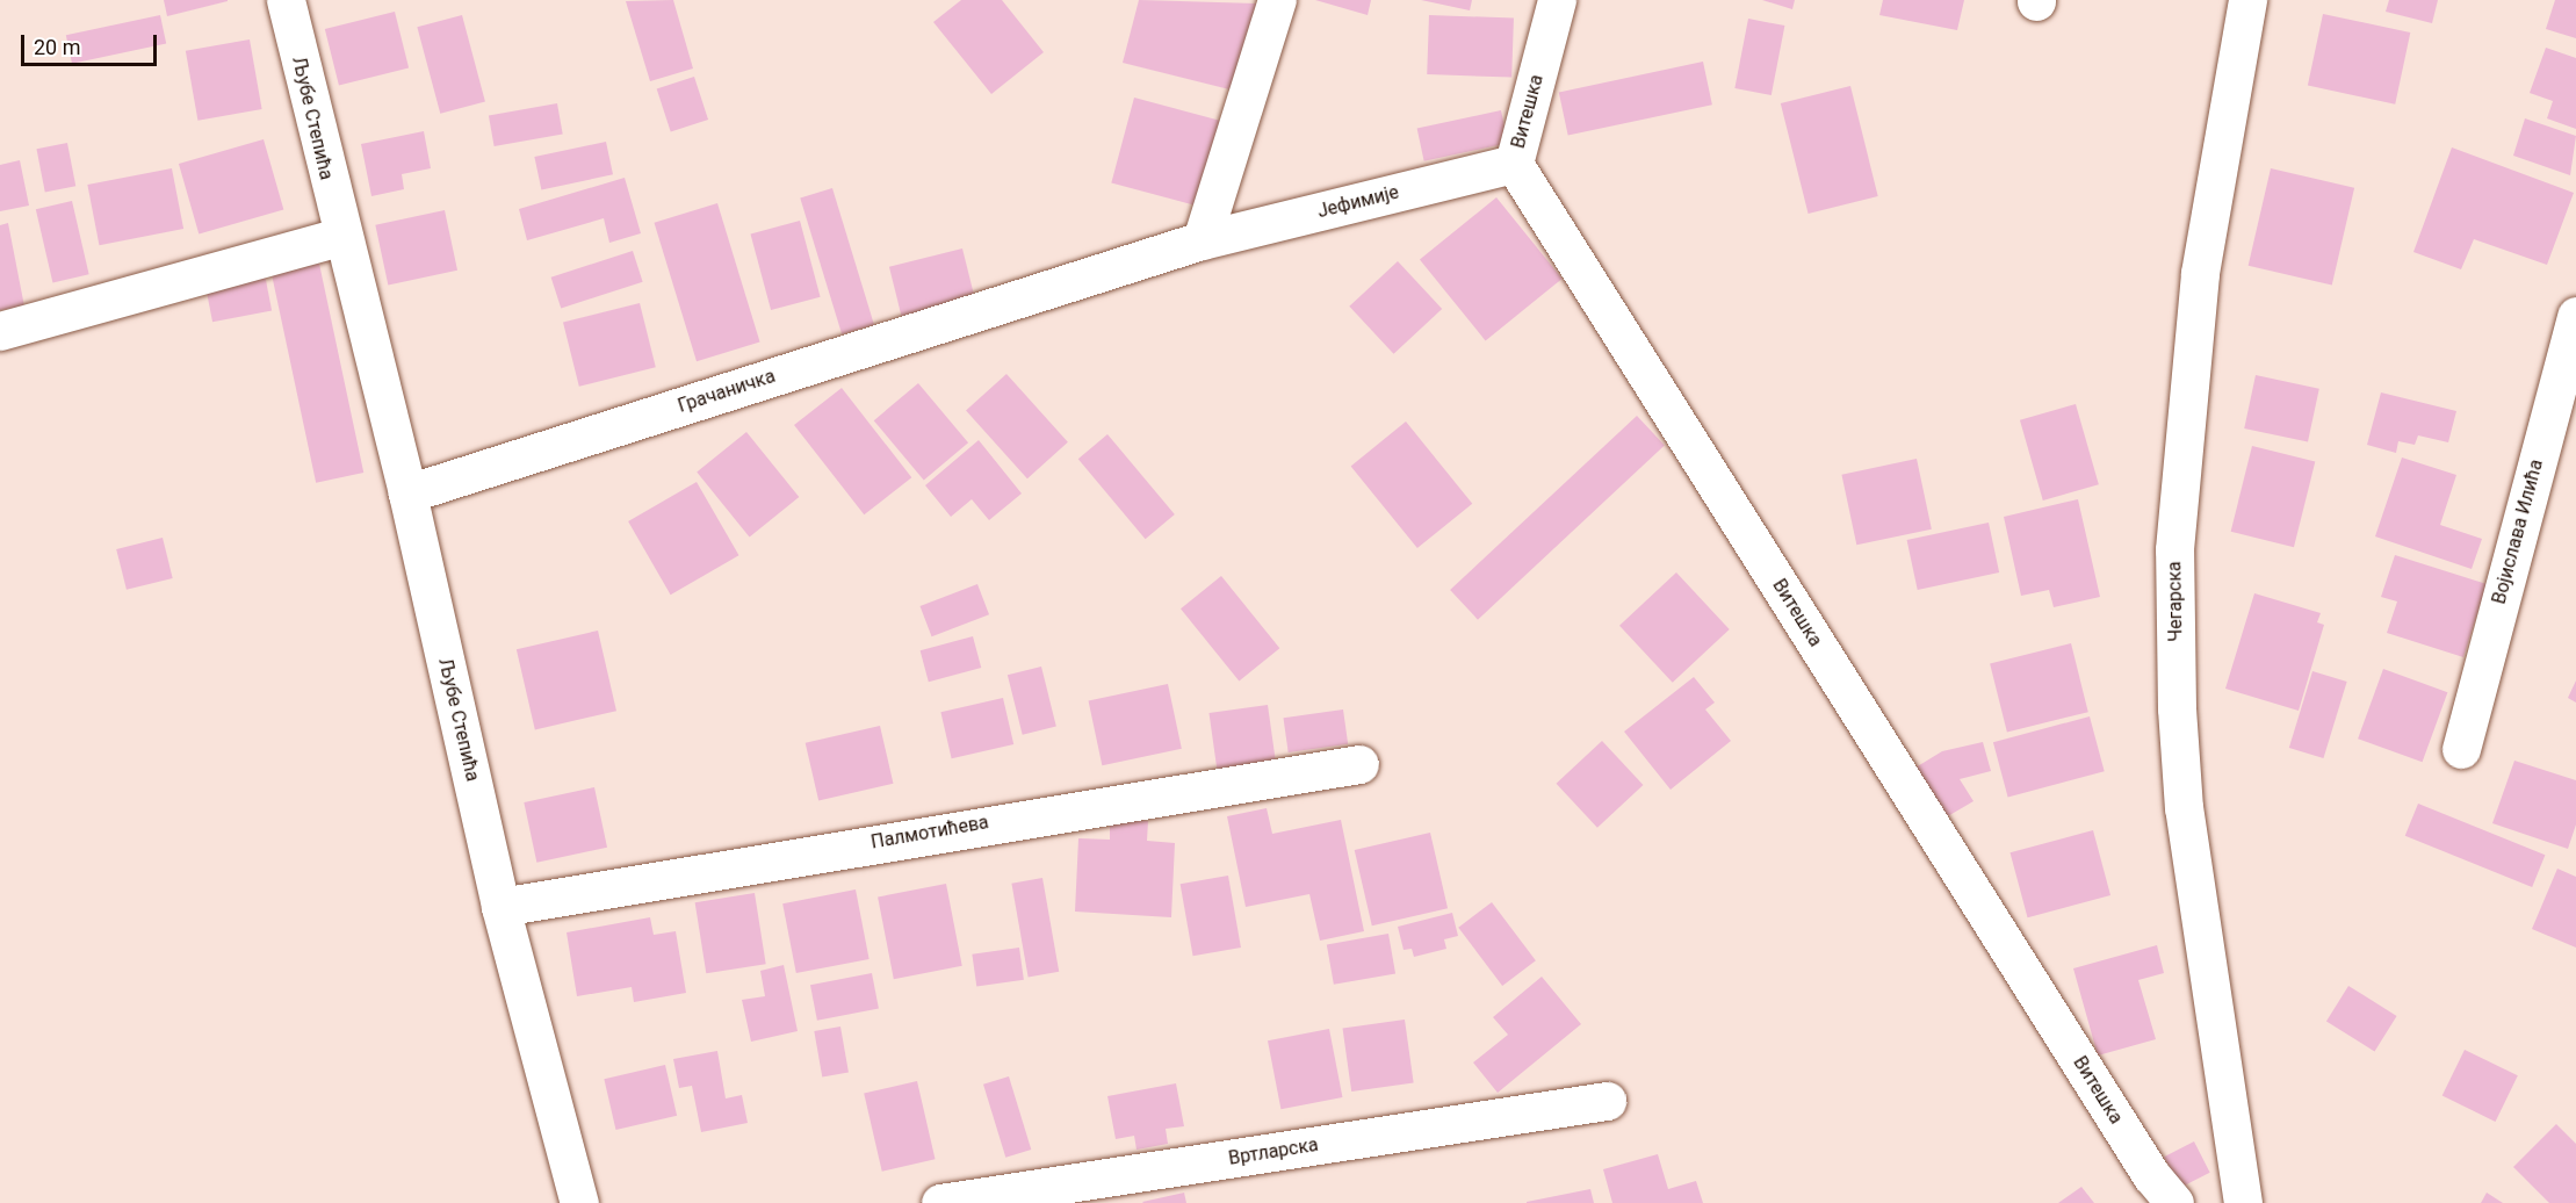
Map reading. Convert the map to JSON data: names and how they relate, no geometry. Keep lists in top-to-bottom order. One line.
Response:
{"streets":{"street":["Витешка","Љубе Степића","Јефимије","Грачаничка","Војислава Илића","Чегарска","Палмотићева","Вртларска"]},"crossings":[["Витешка","Јефимије"],["Љубе Степића","Грачаничка"],["Љубе Степића","Палмотићева"],["Јефимије","Грачаничка"]],"scale_bar":"20 m"}
